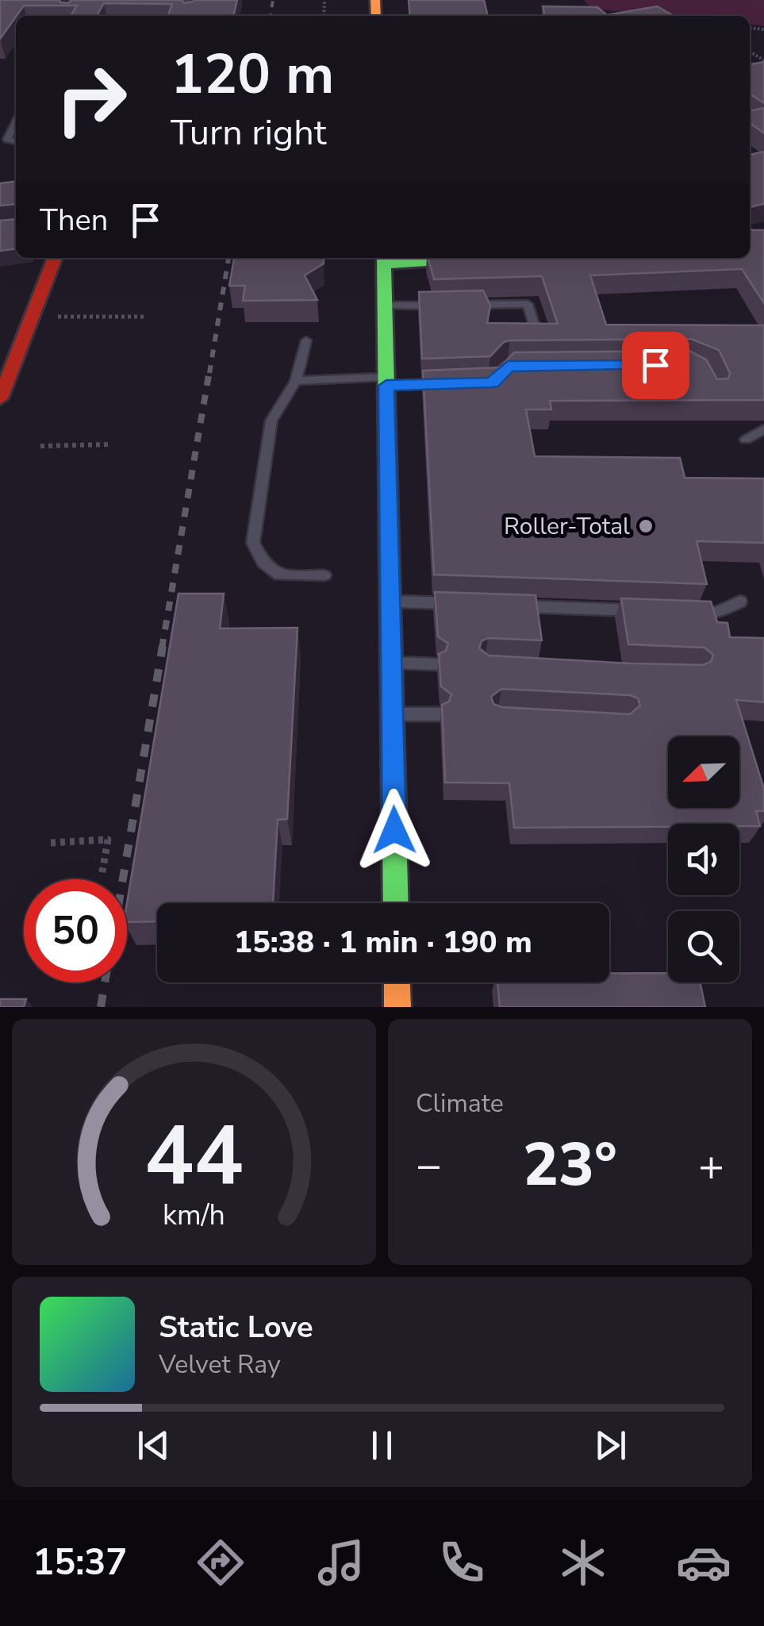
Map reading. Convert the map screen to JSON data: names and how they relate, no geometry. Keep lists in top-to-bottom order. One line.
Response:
{"places":["Roller-Total"],"north":"bottom left","page":{"turn":["120 m","Turn right"],"then":"Then","limit":"50","trip":"15:38 · 1 min · 190 m","tile":"Climate","heat":["−","23°","+"],"song":["Static Love","Velvet Ray"],"tabs":"15:37","gauge":["44","km/h"]}}
